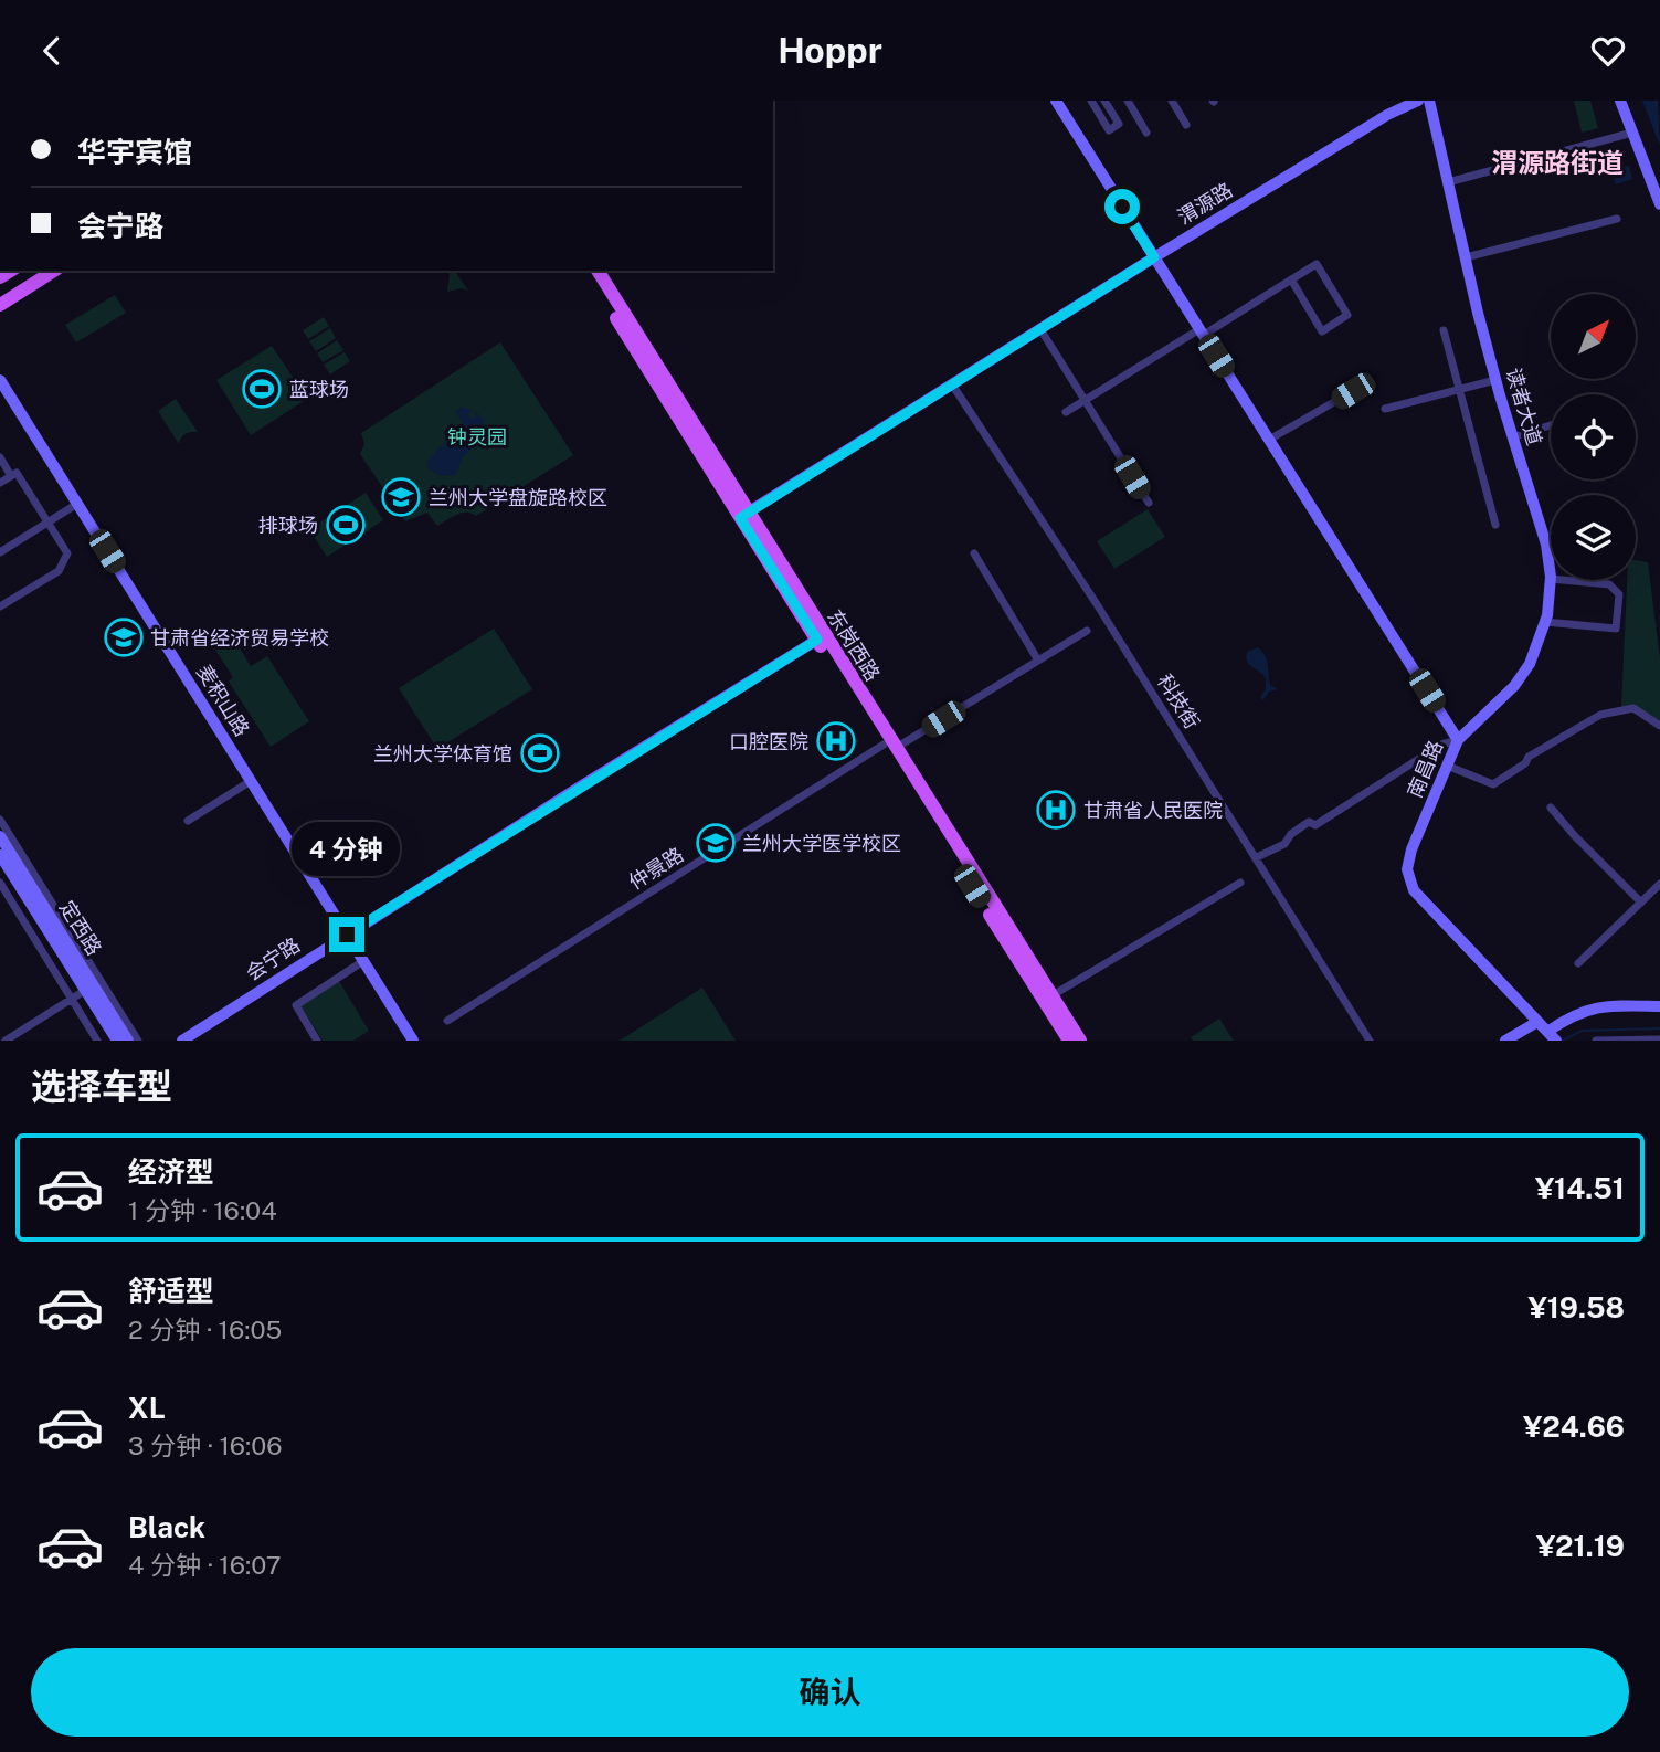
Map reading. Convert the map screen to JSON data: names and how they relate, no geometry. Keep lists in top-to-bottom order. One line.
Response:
{"streets":{"main road":["东岗西路"],"street":["渭源路","读者大道","麦积山路","科技街","南昌路","仲景路","定西路","会宁路"]},"crossings":[["渭源路","东岗西路"],["渭源路","科技街"],["渭源路","南昌路"],["读者大道","南昌路"],["东岗西路","仲景路"],["东岗西路","会宁路"],["麦积山路","会宁路"]],"districts":["渭源路街道"],"parks":["钟灵园"],"places":{"sports":["蓝球场","排球场","兰州大学体育馆"],"school or university":["兰州大学盘旋路校区","甘肃省经济贸易学校","兰州大学医学校区"],"hospital":["口腔医院","甘肃省人民医院"]},"north":"top right","page":{"header":"Hoppr","banner":["华宇宾馆","会宁路"],"bubble":"4 分钟","heading":"选择车型","list":[{"name":"经济型","note":"1 分钟 · 16:04","value":"¥14.51"},{"name":"舒适型","note":"2 分钟 · 16:05","value":"¥19.58"},{"name":"XL","note":"3 分钟 · 16:06","value":"¥24.66"},{"name":"Black","note":"4 分钟 · 16:07","value":"¥21.19"}],"buttons":"确认"}}
